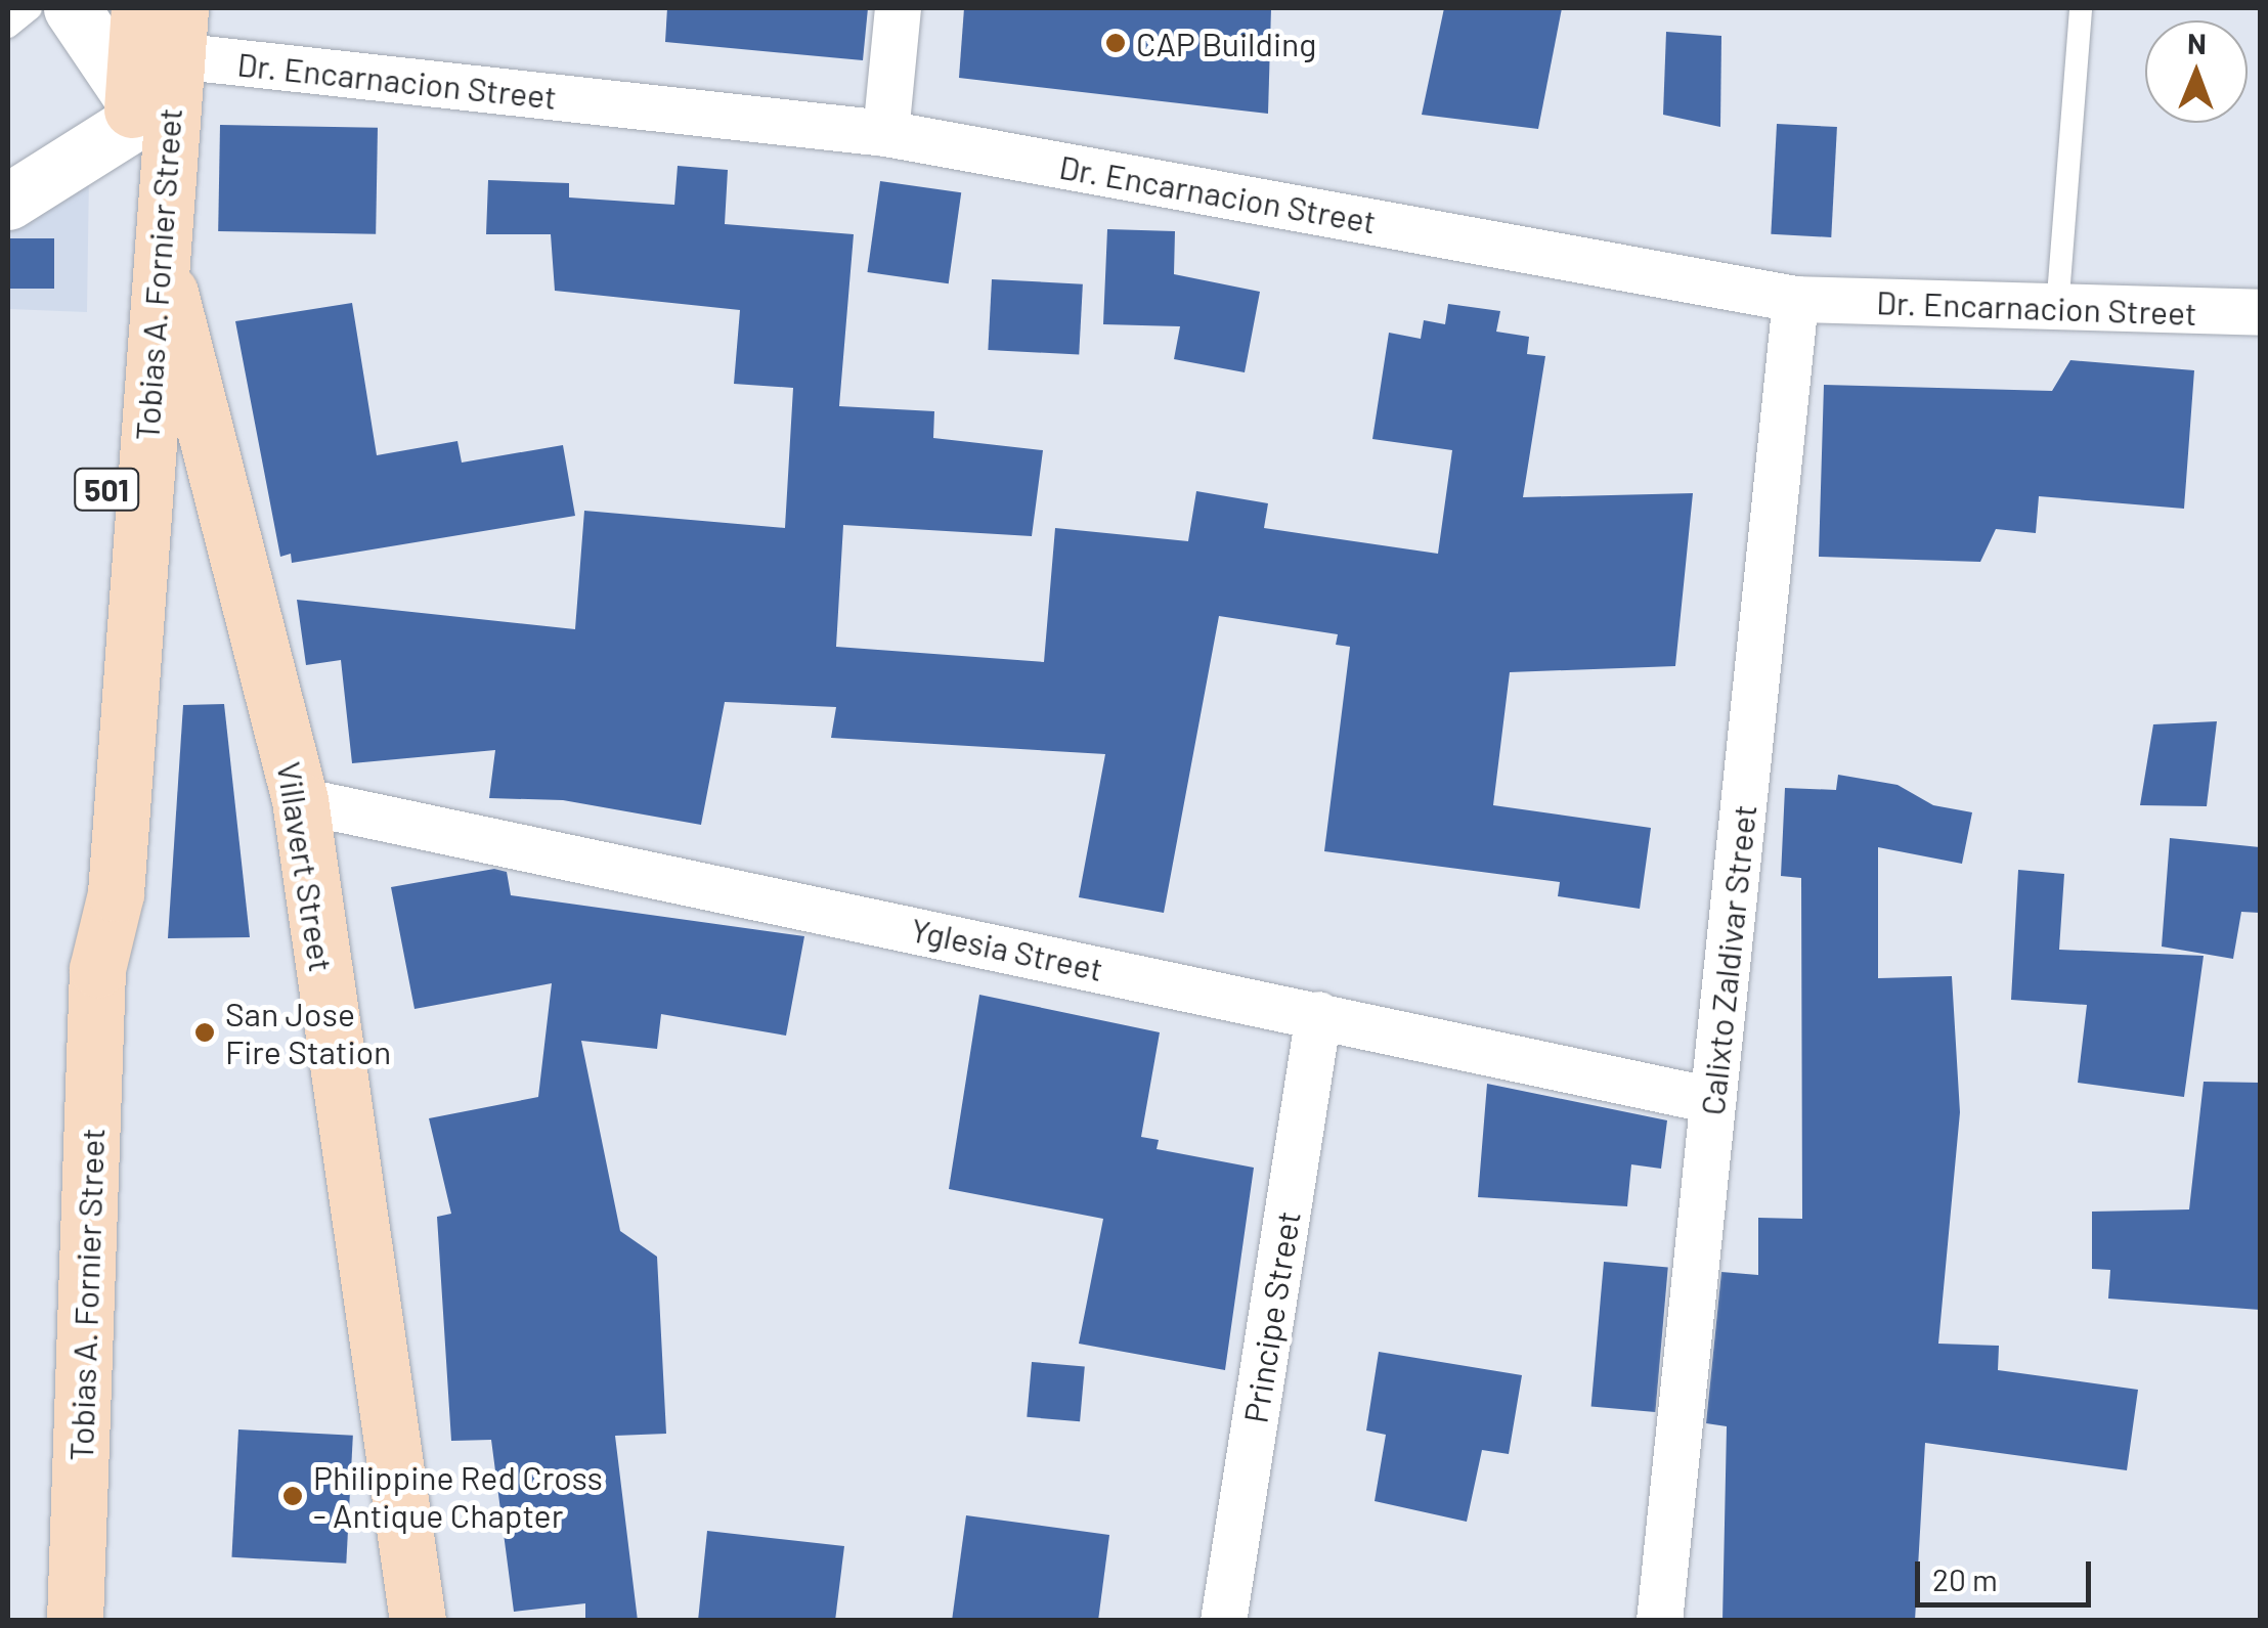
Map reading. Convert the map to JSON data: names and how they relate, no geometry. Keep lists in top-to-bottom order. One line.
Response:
{"streets":{"main road":["Tobias A. Fornier Street","501","Villavert Street"],"street":["Dr. Encarnacion Street","Yglesia Street","Calixto Zaldivar Street","Principe Street"]},"crossings":[["Dr. Encarnacion Street","Tobias A. Fornier Street"],["Dr. Encarnacion Street","Calixto Zaldivar Street"],["Tobias A. Fornier Street","Villavert Street"],["Villavert Street","Yglesia Street"],["Yglesia Street","Calixto Zaldivar Street"],["Yglesia Street","Principe Street"]],"places":["CAP Building","San Jose Fire Station","Philippine Red Cross - Antique Chapter"],"scale_bar":"20 m","north":"top"}
